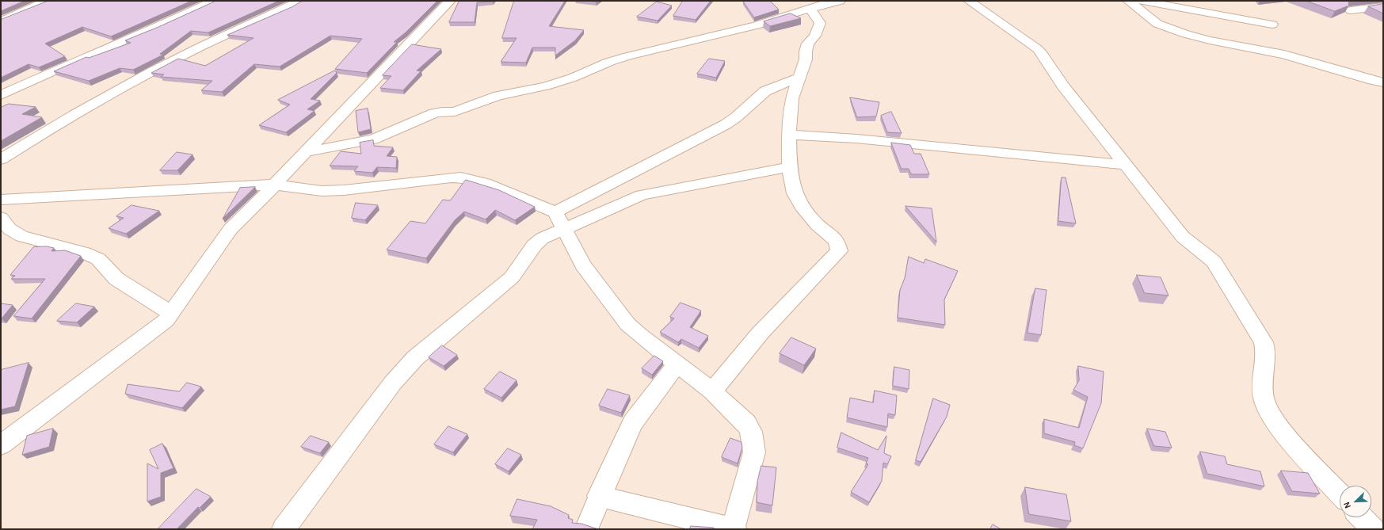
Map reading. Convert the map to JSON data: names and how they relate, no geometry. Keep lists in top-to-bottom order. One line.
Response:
{"north":"bottom left"}
